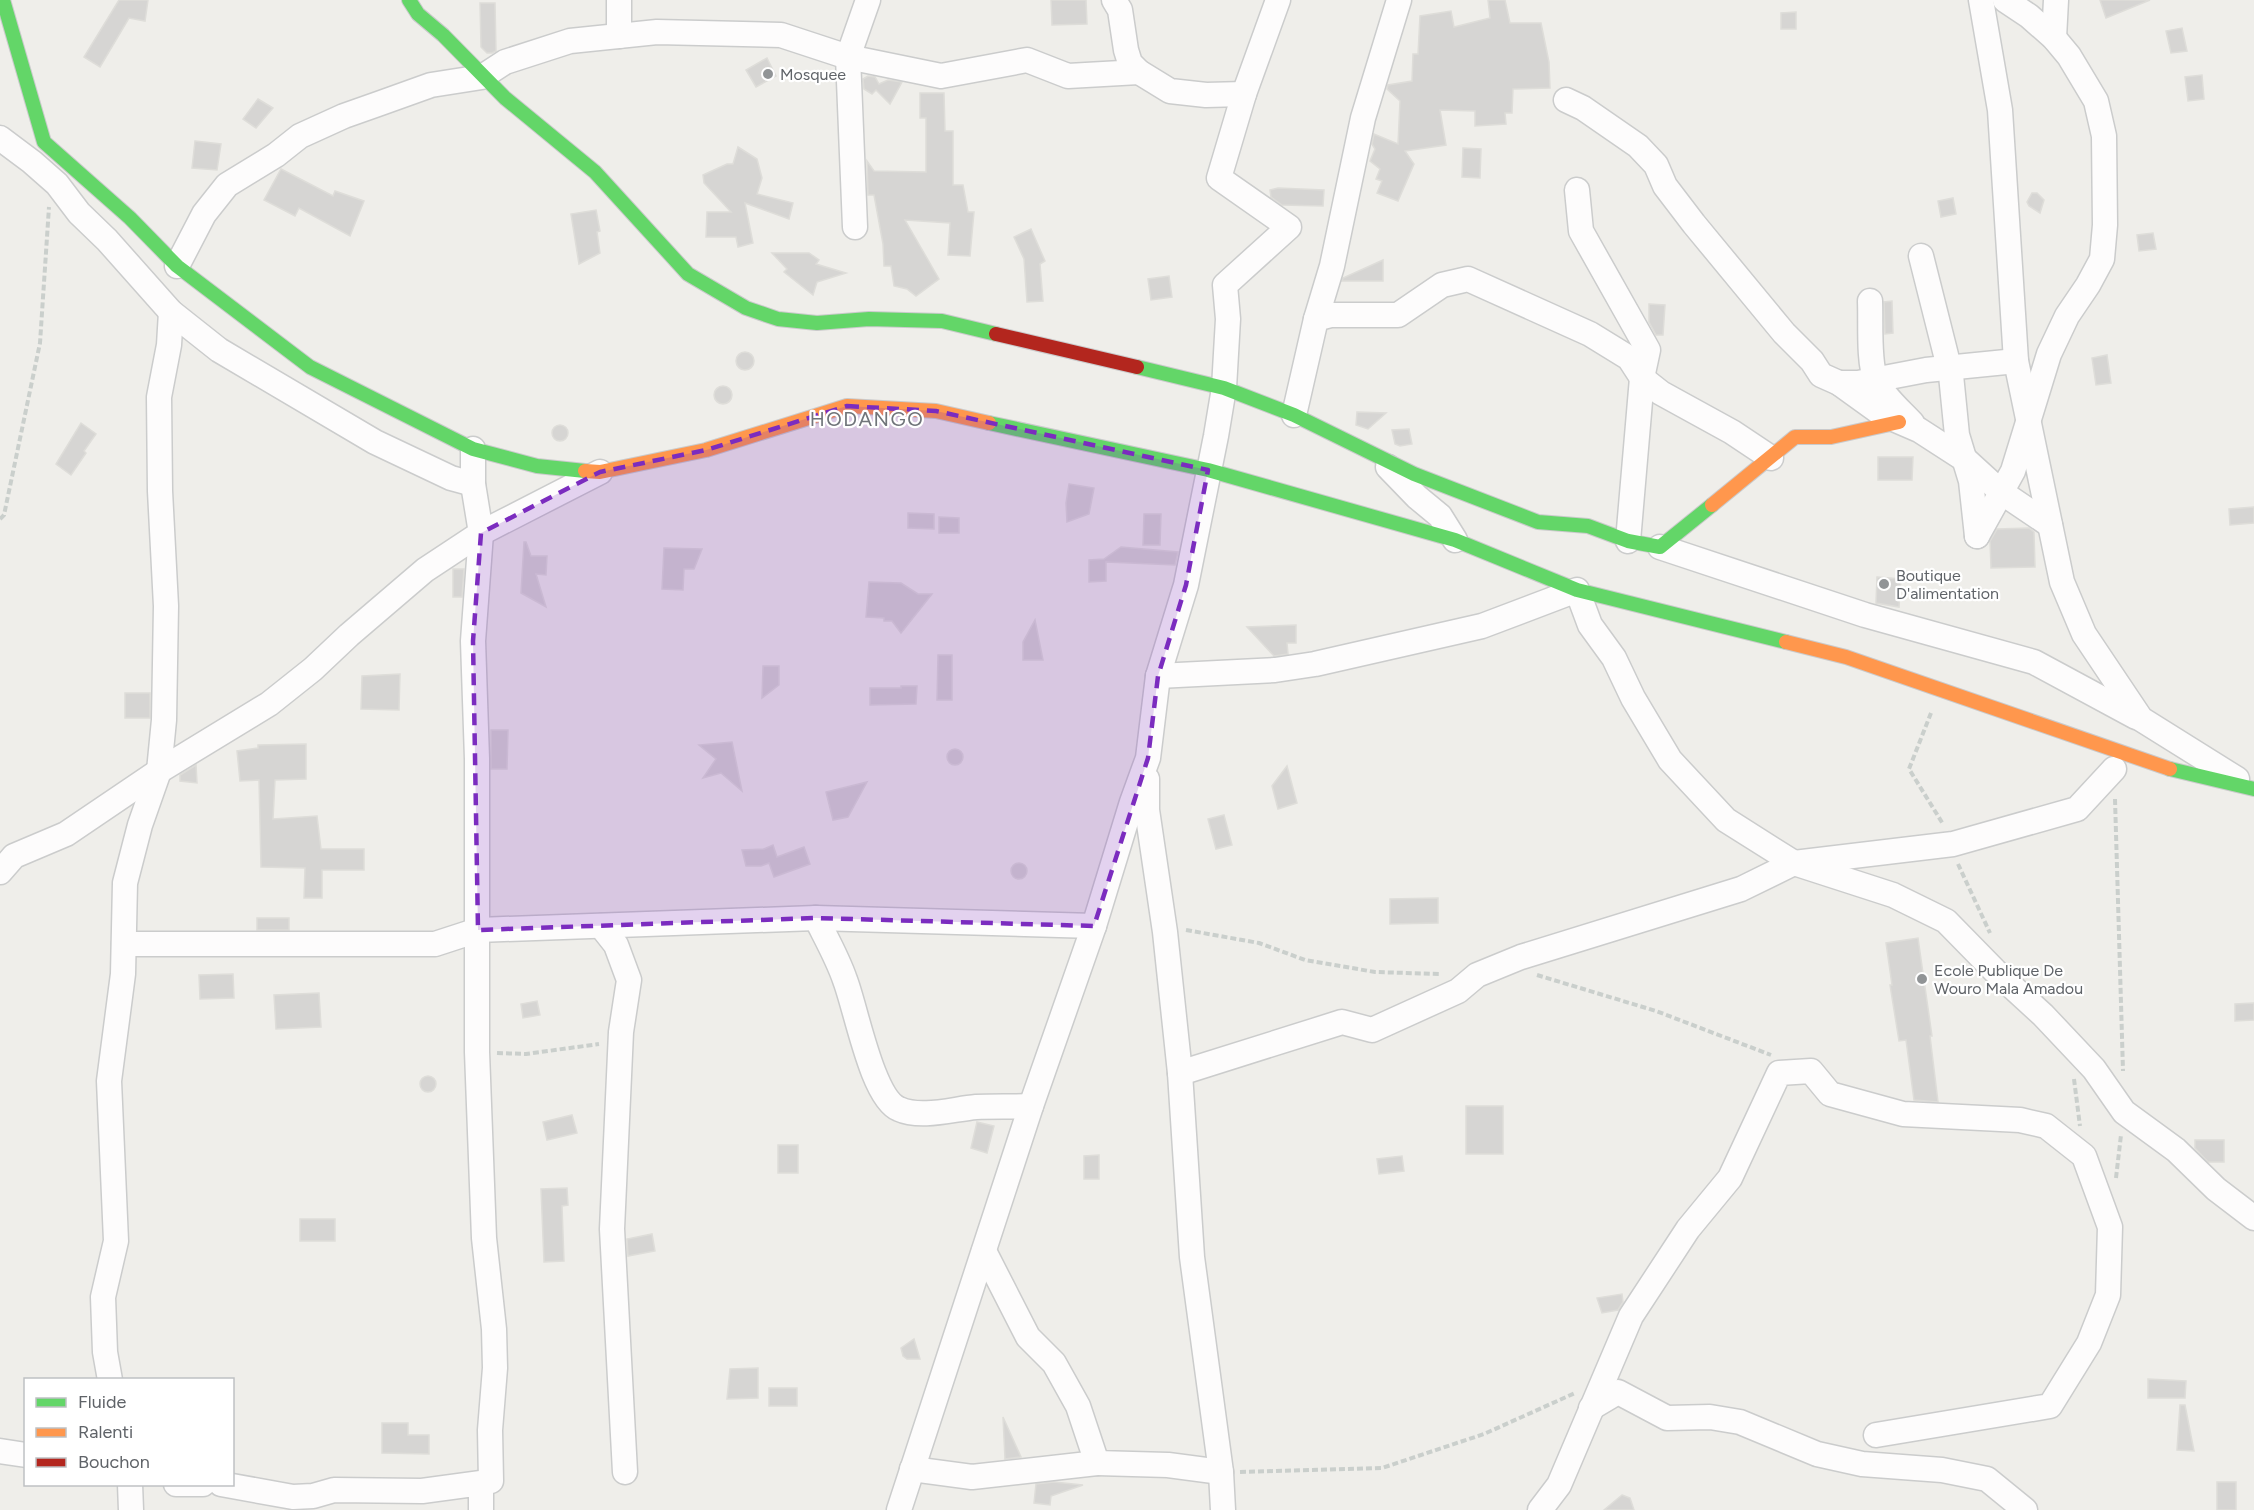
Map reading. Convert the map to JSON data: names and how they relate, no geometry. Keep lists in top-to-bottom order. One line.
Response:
{"districts":["HODANGO"],"places":["Mosquee","Boutique D'alimentation","Ecole Publique De Wouro Mala Amadou"],"legend":["Fluide","Ralenti","Bouchon"]}
